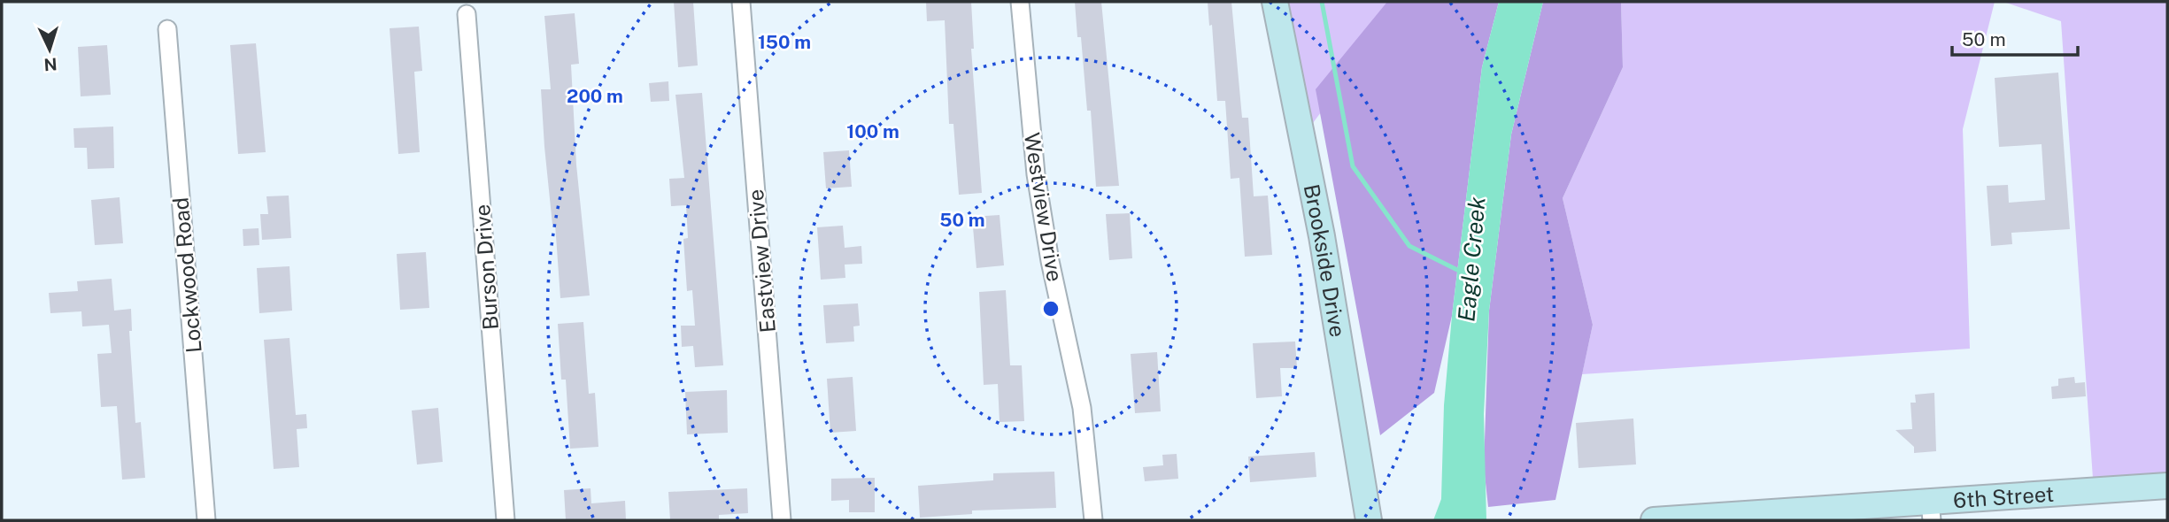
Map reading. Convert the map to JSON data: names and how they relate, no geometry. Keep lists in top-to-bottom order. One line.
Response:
{"streets":{"street":["Westview Drive","Brookside Drive","Eastview Drive","Burson Drive","Lockwood Road","6th Street"]},"water":["Eagle Creek"],"scale_bar":"50 m","north":"bottom","rings":["150 m","200 m","100 m","50 m"]}
